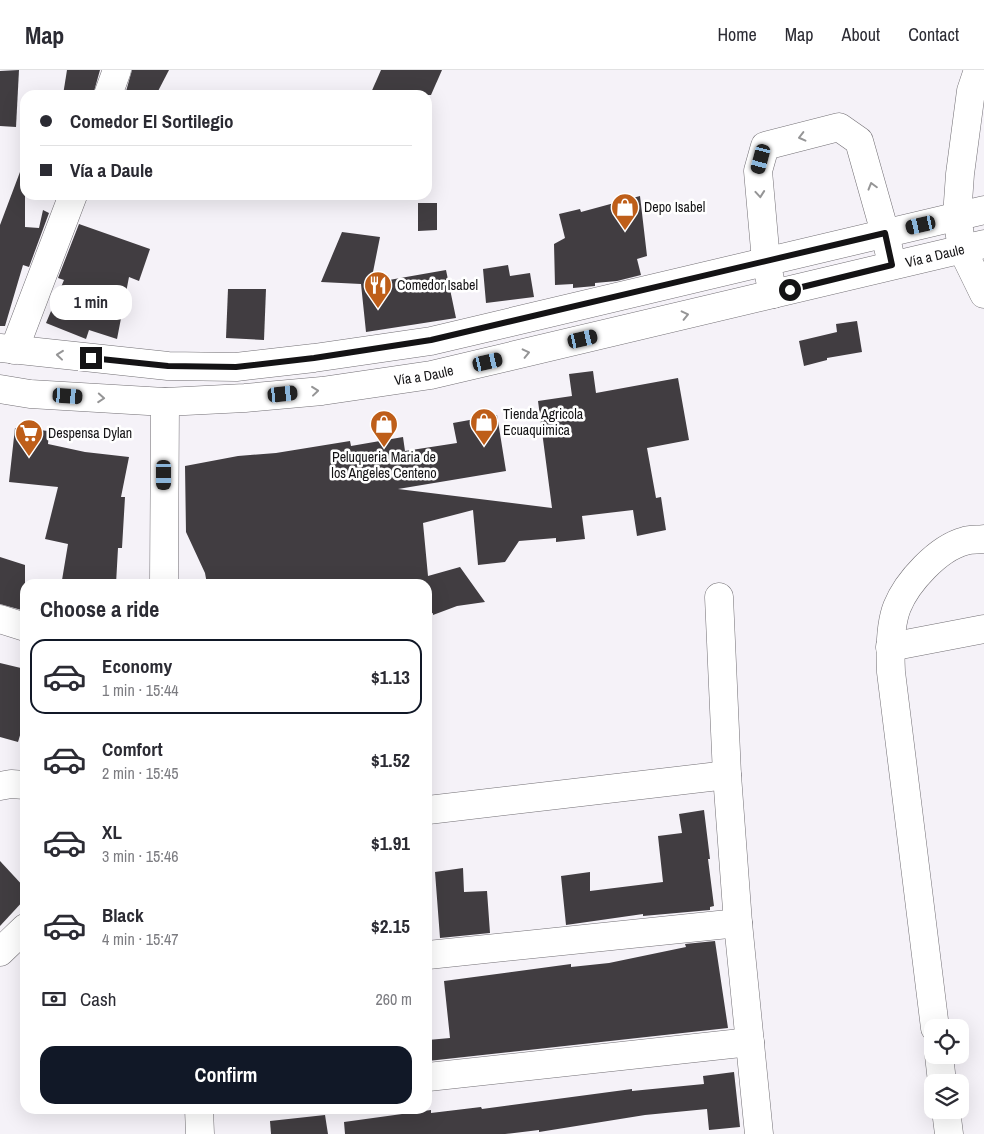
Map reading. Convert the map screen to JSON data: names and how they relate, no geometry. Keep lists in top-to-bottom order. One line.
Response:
{"streets":{"main road":["Vía a Daule"]},"places":{"shop":["Depo Isabel","Tienda Agricola Ecuaquimica","Peluqueria Maria de los Angeles Centeno"],"restaurant":["Comedor Isabel"],"supermarket":["Despensa Dylan"]},"page":{"header":"Map","nav":["Home","Map","About","Contact"],"banner":["Comedor El Sortilegio","Vía a Daule"],"bubble":"1 min","heading":"Choose a ride","list":[{"name":"Economy","note":"1 min · 15:44","value":"$1.13"},{"name":"Comfort","note":"2 min · 15:45","value":"$1.52"},{"name":"XL","note":"3 min · 15:46","value":"$1.91"},{"name":"Black","note":"4 min · 15:47","value":"$2.15"}],"pay":["Cash","260 m"],"buttons":"Confirm"}}
